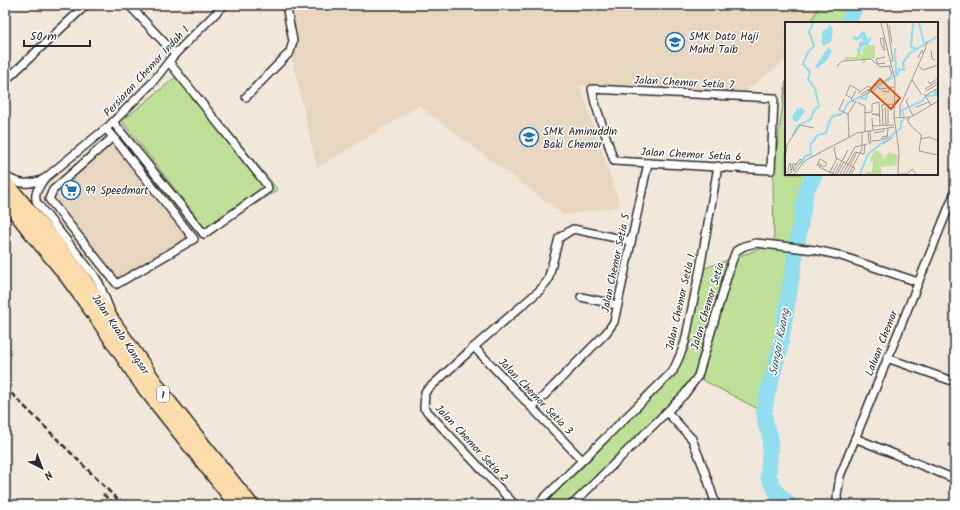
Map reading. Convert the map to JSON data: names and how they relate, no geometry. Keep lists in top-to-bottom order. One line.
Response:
{"streets":{"highway":["Jalan Kuala Kangsar","1"],"street":["Persiaran Chemor Indah 1","Jalan Chemor Setia 7","Jalan Chemor Setia 6","Jalan Chemor Setia 5","Jalan Chemor Setia 1","Jalan Chemor Setia","Laluan Chemor","Jalan Chemor Setia 3","Jalan Chemor Setia 2"]},"crossings":[["Jalan Chemor Setia 7","Jalan Chemor Setia 6"],["Jalan Chemor Setia 6","Jalan Chemor Setia 5"],["Jalan Chemor Setia 6","Jalan Chemor Setia 1"],["Jalan Chemor Setia 5","Jalan Chemor Setia 3"],["Jalan Chemor Setia 1","Jalan Chemor Setia 3"],["Jalan Chemor Setia","Laluan Chemor"],["Jalan Chemor Setia 3","Jalan Chemor Setia 2"]],"water":["Sungai Kuang"],"places":{"school or university":["SMK Dato Haji Mohd Taib","SMK Aminuddin Baki Chemor"],"supermarket":["99 Speedmart"]},"scale_bar":"50 m","north":"bottom right"}
